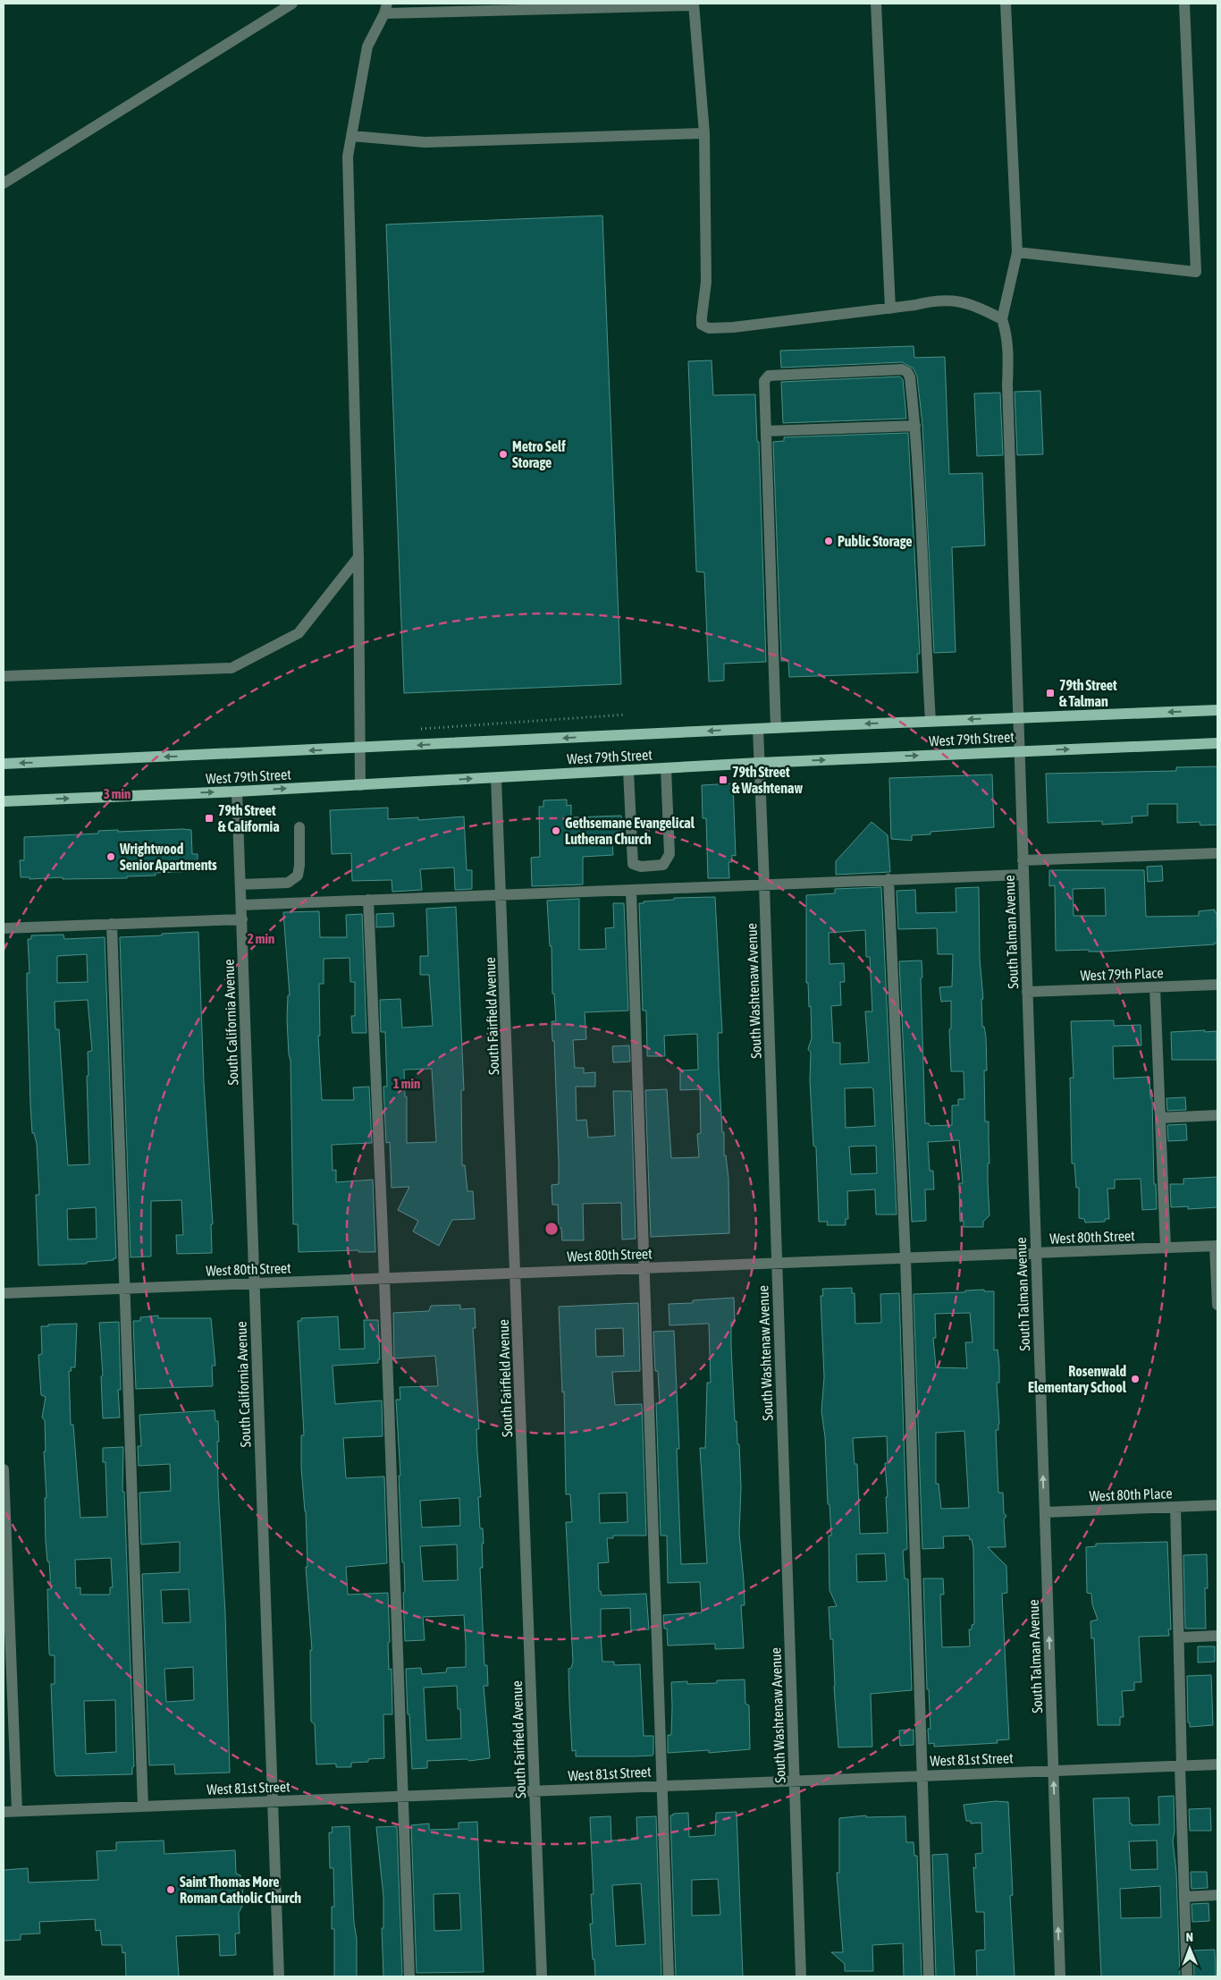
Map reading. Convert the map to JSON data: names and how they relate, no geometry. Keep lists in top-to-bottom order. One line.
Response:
{"streets":{"main road":["West 79th Street"],"street":["South Talman Avenue","West 79th Place","South Washtenaw Avenue","South Fairfield Avenue","South California Avenue","West 80th Street","West 80th Place","West 81st Street"]},"crossings":[["West 79th Street","South Talman Avenue"],["West 79th Street","South Washtenaw Avenue"],["West 79th Street","South Fairfield Avenue"],["West 79th Street","South California Avenue"],["South Talman Avenue","West 79th Place"],["South Talman Avenue","West 80th Street"],["South Talman Avenue","West 80th Place"],["South Talman Avenue","West 81st Street"],["South Washtenaw Avenue","West 80th Street"],["South Washtenaw Avenue","West 81st Street"],["South Fairfield Avenue","West 80th Street"],["South Fairfield Avenue","West 81st Street"],["South California Avenue","West 80th Street"],["South California Avenue","West 81st Street"]],"one_way":["South Talman Avenue"],"places":{"other":["Metro Self Storage","Public Storage","Gethsemane Evangelical Lutheran Church","Wrightwood Senior Apartments","Rosenwald Elementary School","Saint Thomas More Roman Catholic Church"],"transit":["79th Street & Talman","79th Street & Washtenaw","79th Street & California"]},"north":"top","rings":["3 min","2 min","1 min"]}
